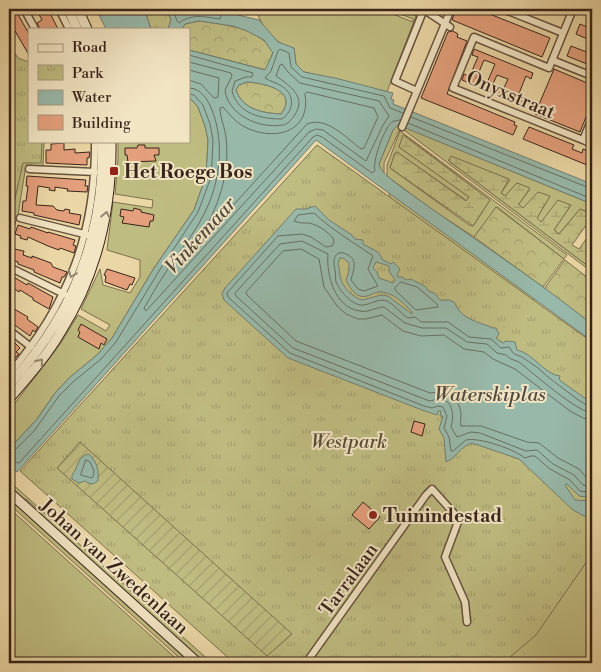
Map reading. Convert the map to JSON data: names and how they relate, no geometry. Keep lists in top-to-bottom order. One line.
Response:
{"streets":{"main road":["Johan van Zwedenlaan"],"street":["Onyxstraat","Tarralaan"]},"water":["Vinkemaar","Waterskiplas"],"parks":["Westpark"],"places":{"transit":["Het Roege Bos"],"other":["Tuinindestad"]},"legend":["Road","Park","Water","Building"]}
